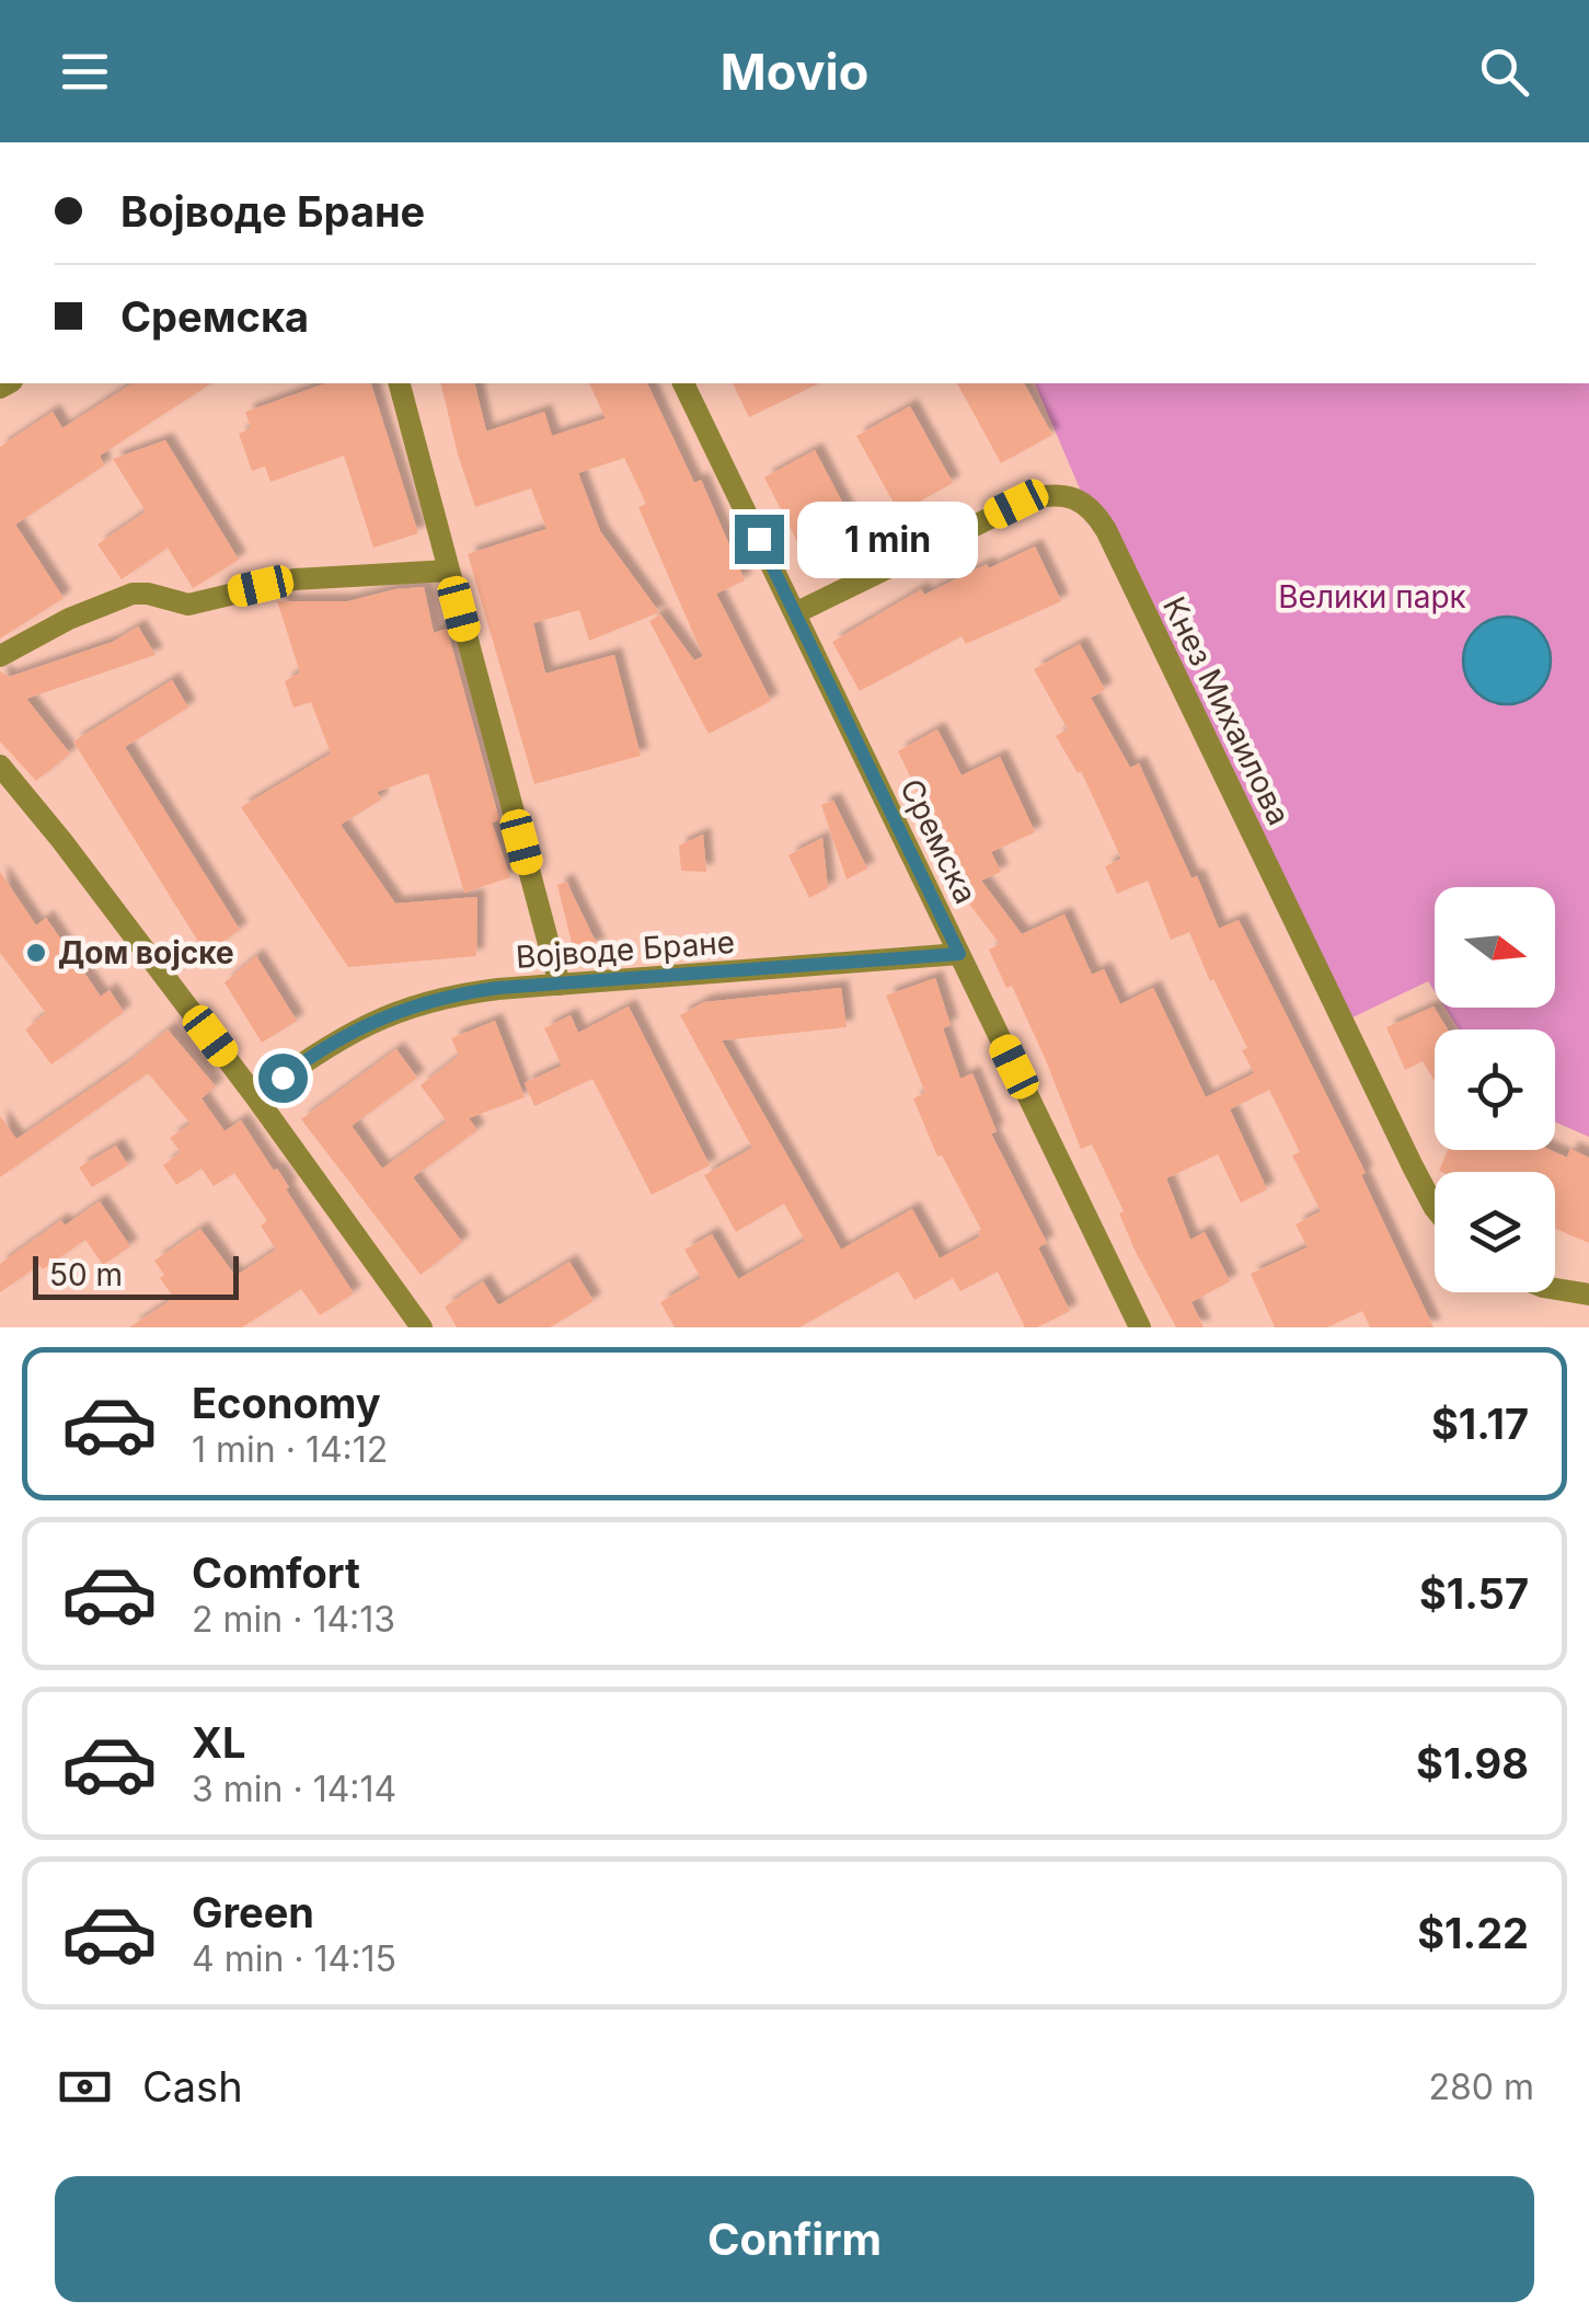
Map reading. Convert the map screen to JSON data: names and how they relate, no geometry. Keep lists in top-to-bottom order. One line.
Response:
{"streets":{"street":["Кнез Михаилова","Сремска","Војводе Бране"]},"crossings":[["Кнез Михаилова","Сремска"],["Сремска","Војводе Бране"]],"parks":["Велики парк"],"places":["Дом војске"],"scale_bar":"50 m","north":"right","page":{"header":"Movio","banner":["Војводе Бране","Сремска"],"bubble":"1 min","scale":"50 m","list":[{"name":"Economy","note":"1 min · 14:12","value":"$1.17"},{"name":"Comfort","note":"2 min · 14:13","value":"$1.57"},{"name":"XL","note":"3 min · 14:14","value":"$1.98"},{"name":"Green","note":"4 min · 14:15","value":"$1.22"}],"pay":["Cash","280 m"],"buttons":"Confirm"}}
